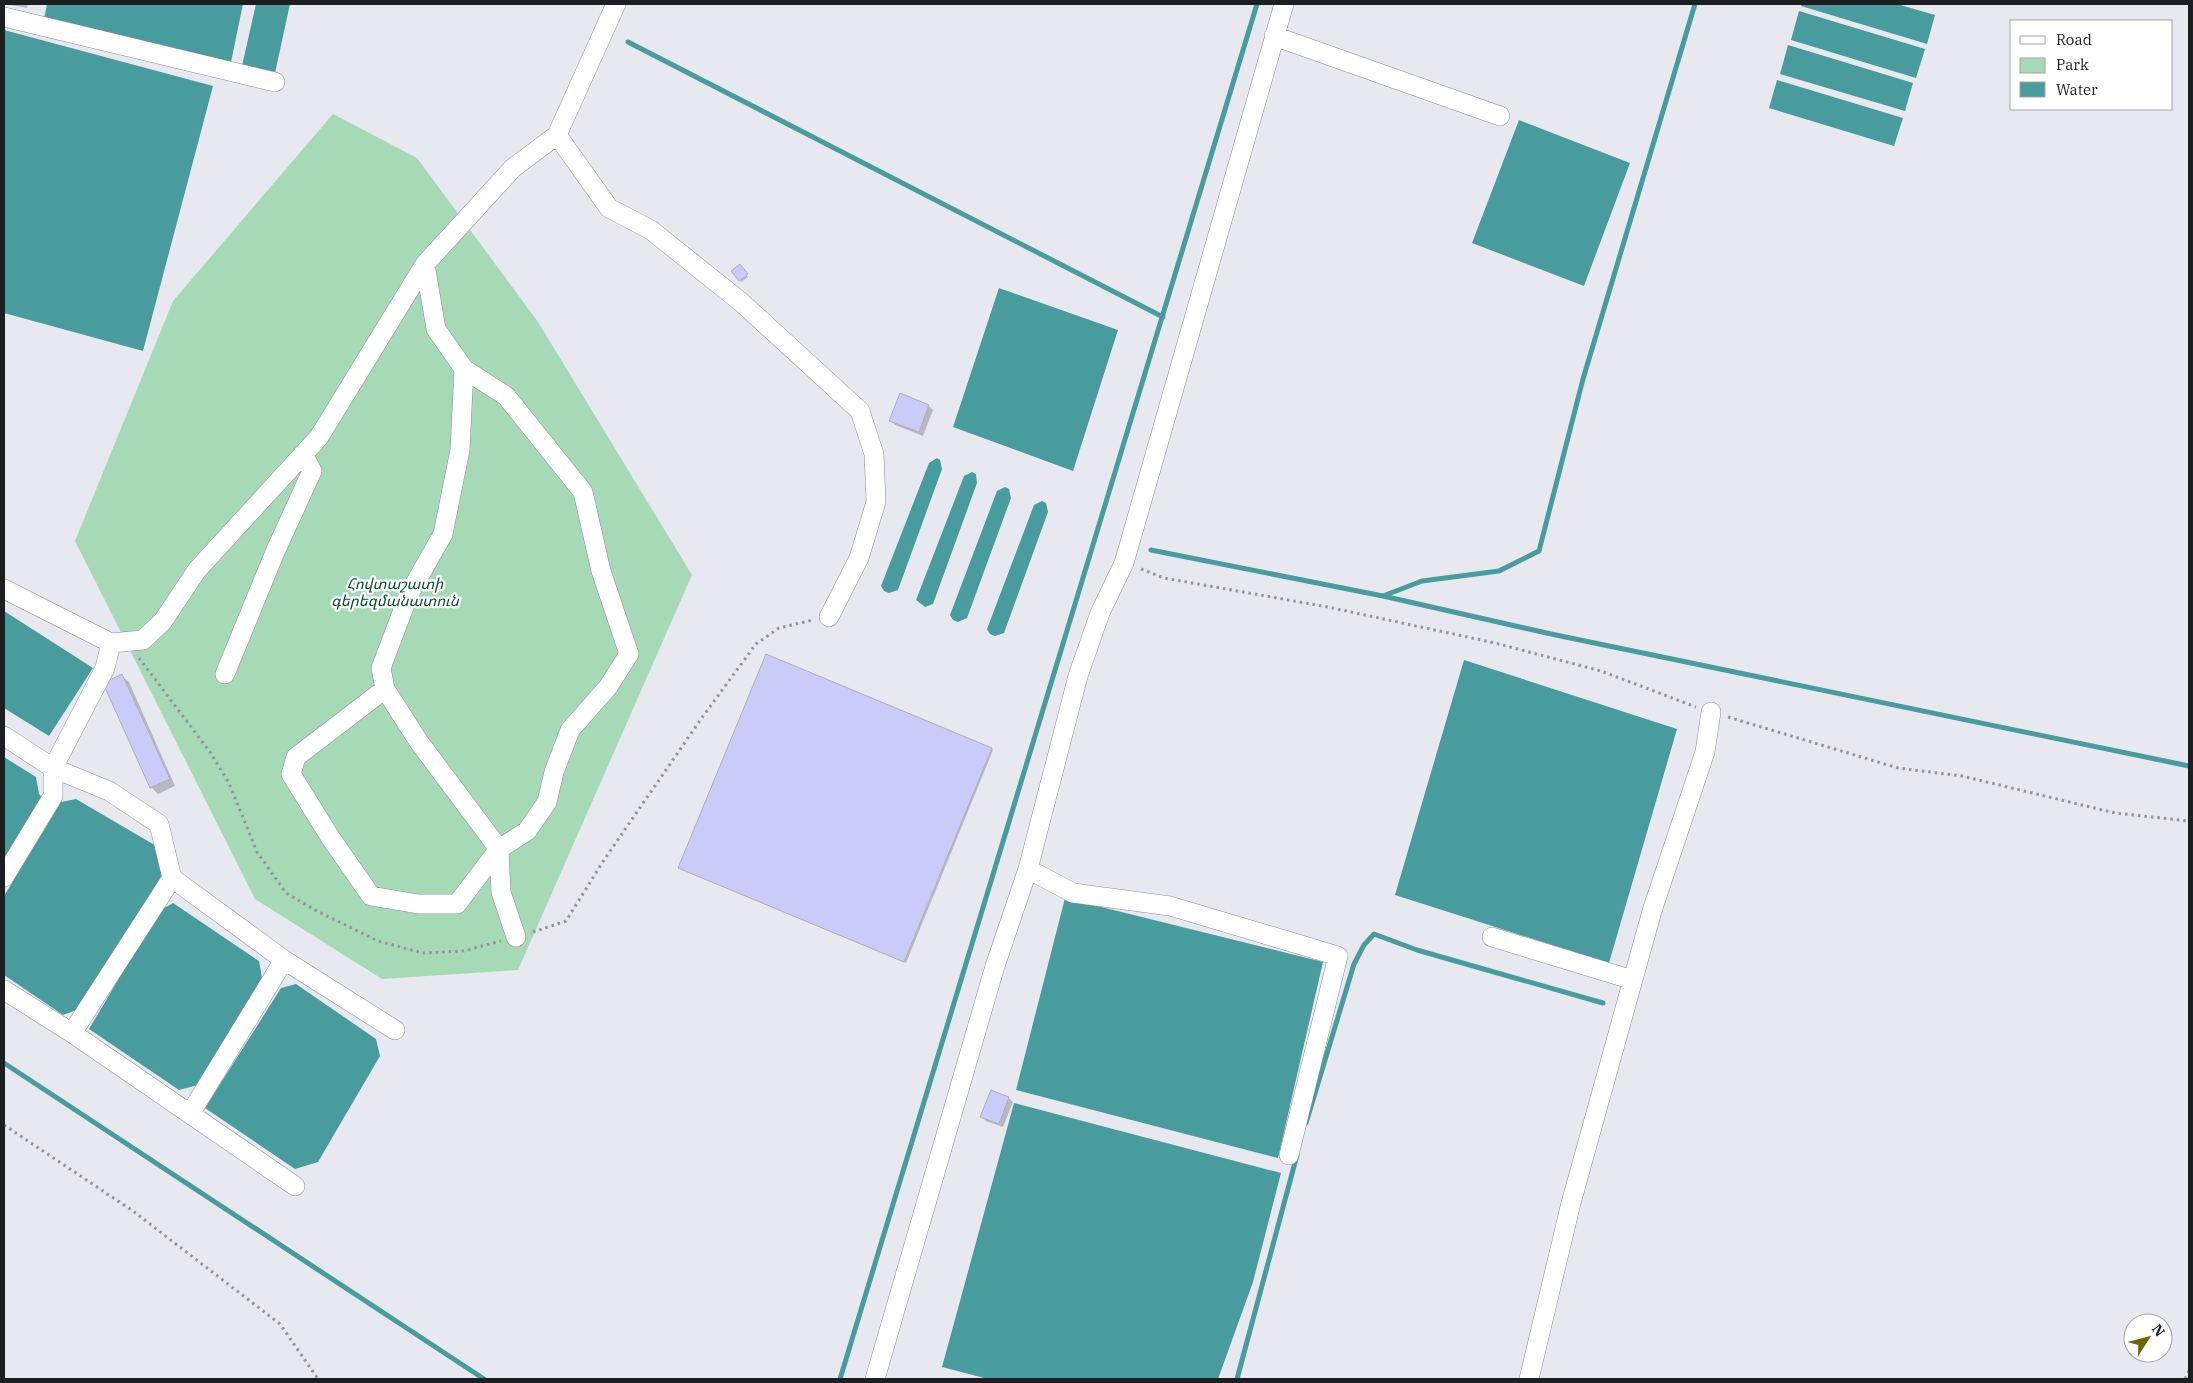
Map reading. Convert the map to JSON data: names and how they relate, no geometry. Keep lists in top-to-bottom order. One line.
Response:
{"parks":["Հովտաշատի գերեզմանատուն"],"legend":["Road","Park","Water"],"north":"top right"}
